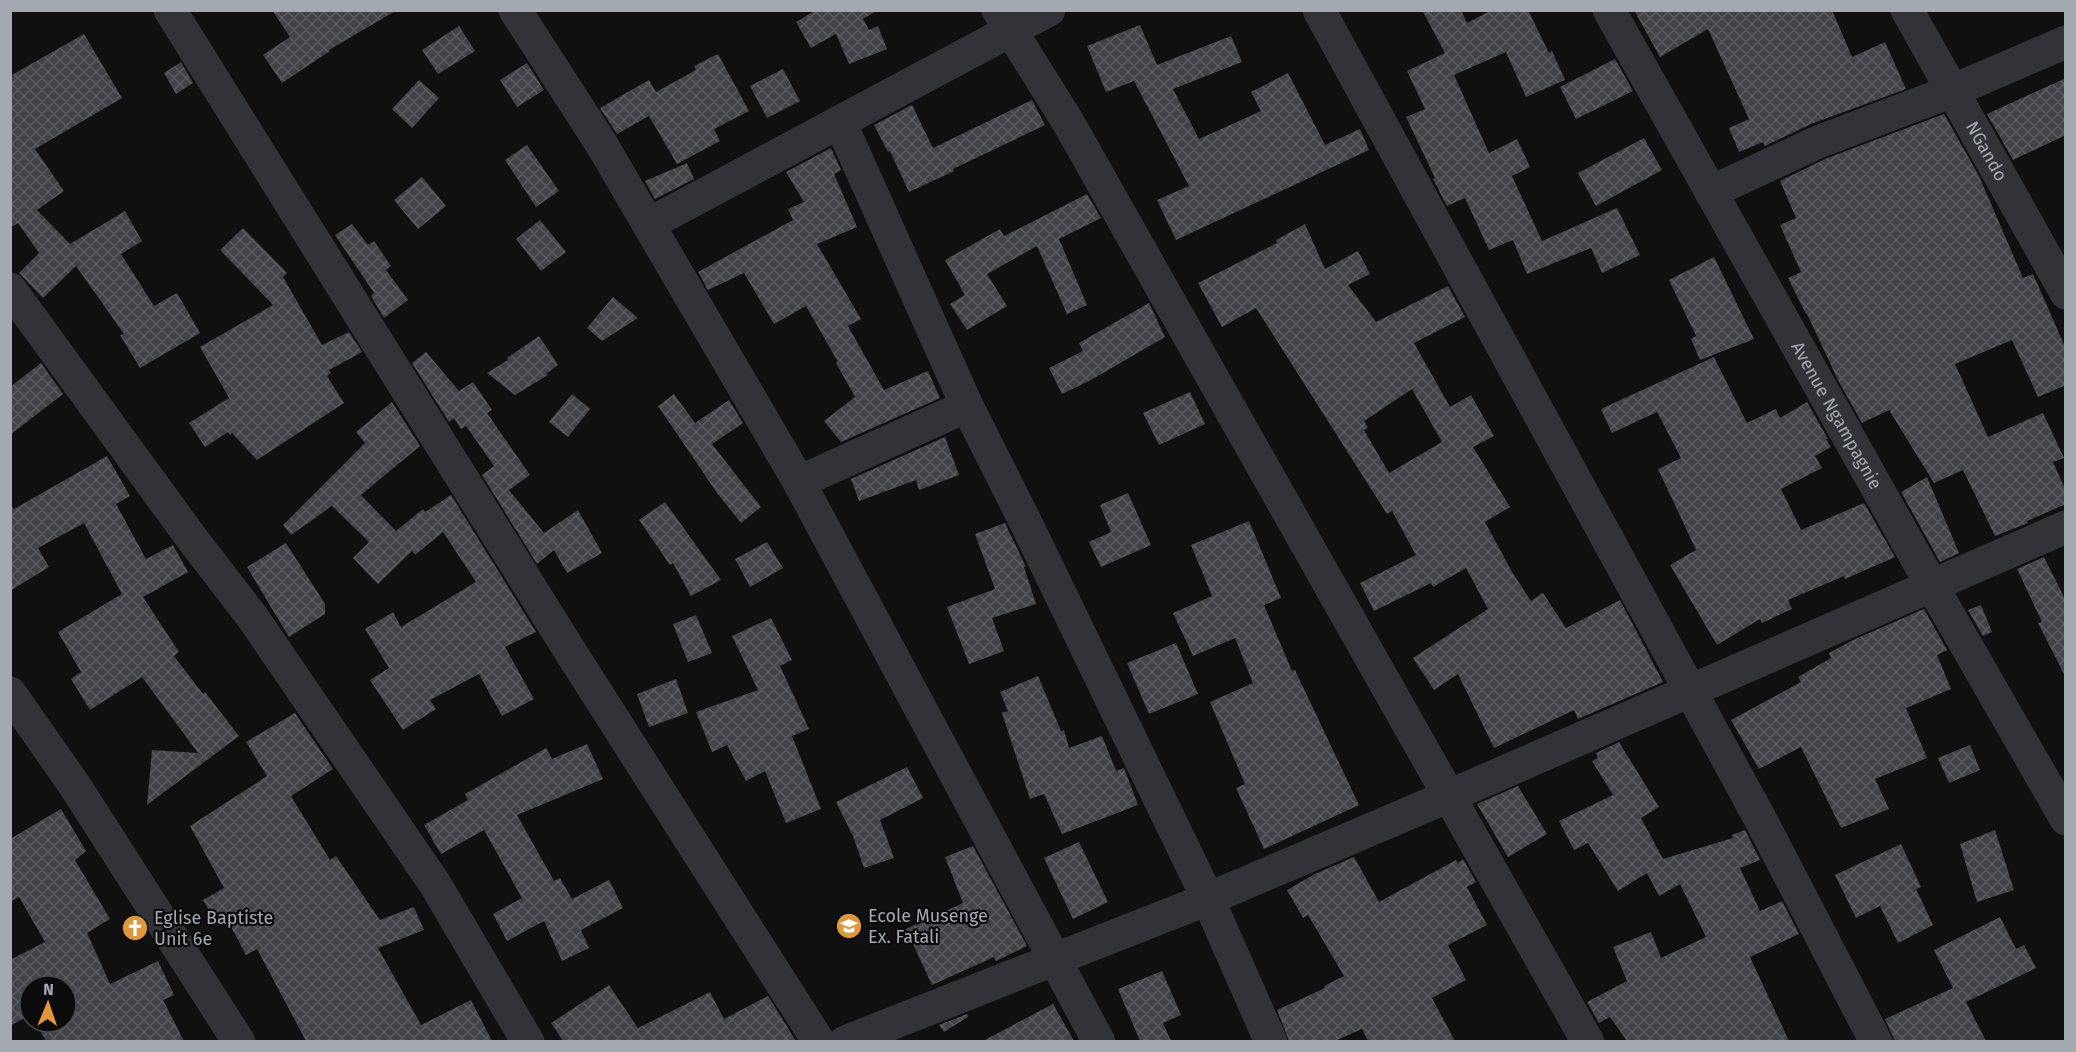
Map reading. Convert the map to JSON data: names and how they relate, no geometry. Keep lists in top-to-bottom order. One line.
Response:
{"streets":{"street":["NGando","Avenue Ngampagnie"]},"places":{"school or university":["Ecole Musenge Ex. Fatali"],"church":["Eglise Baptiste Unit 6e"]},"north":"top"}
